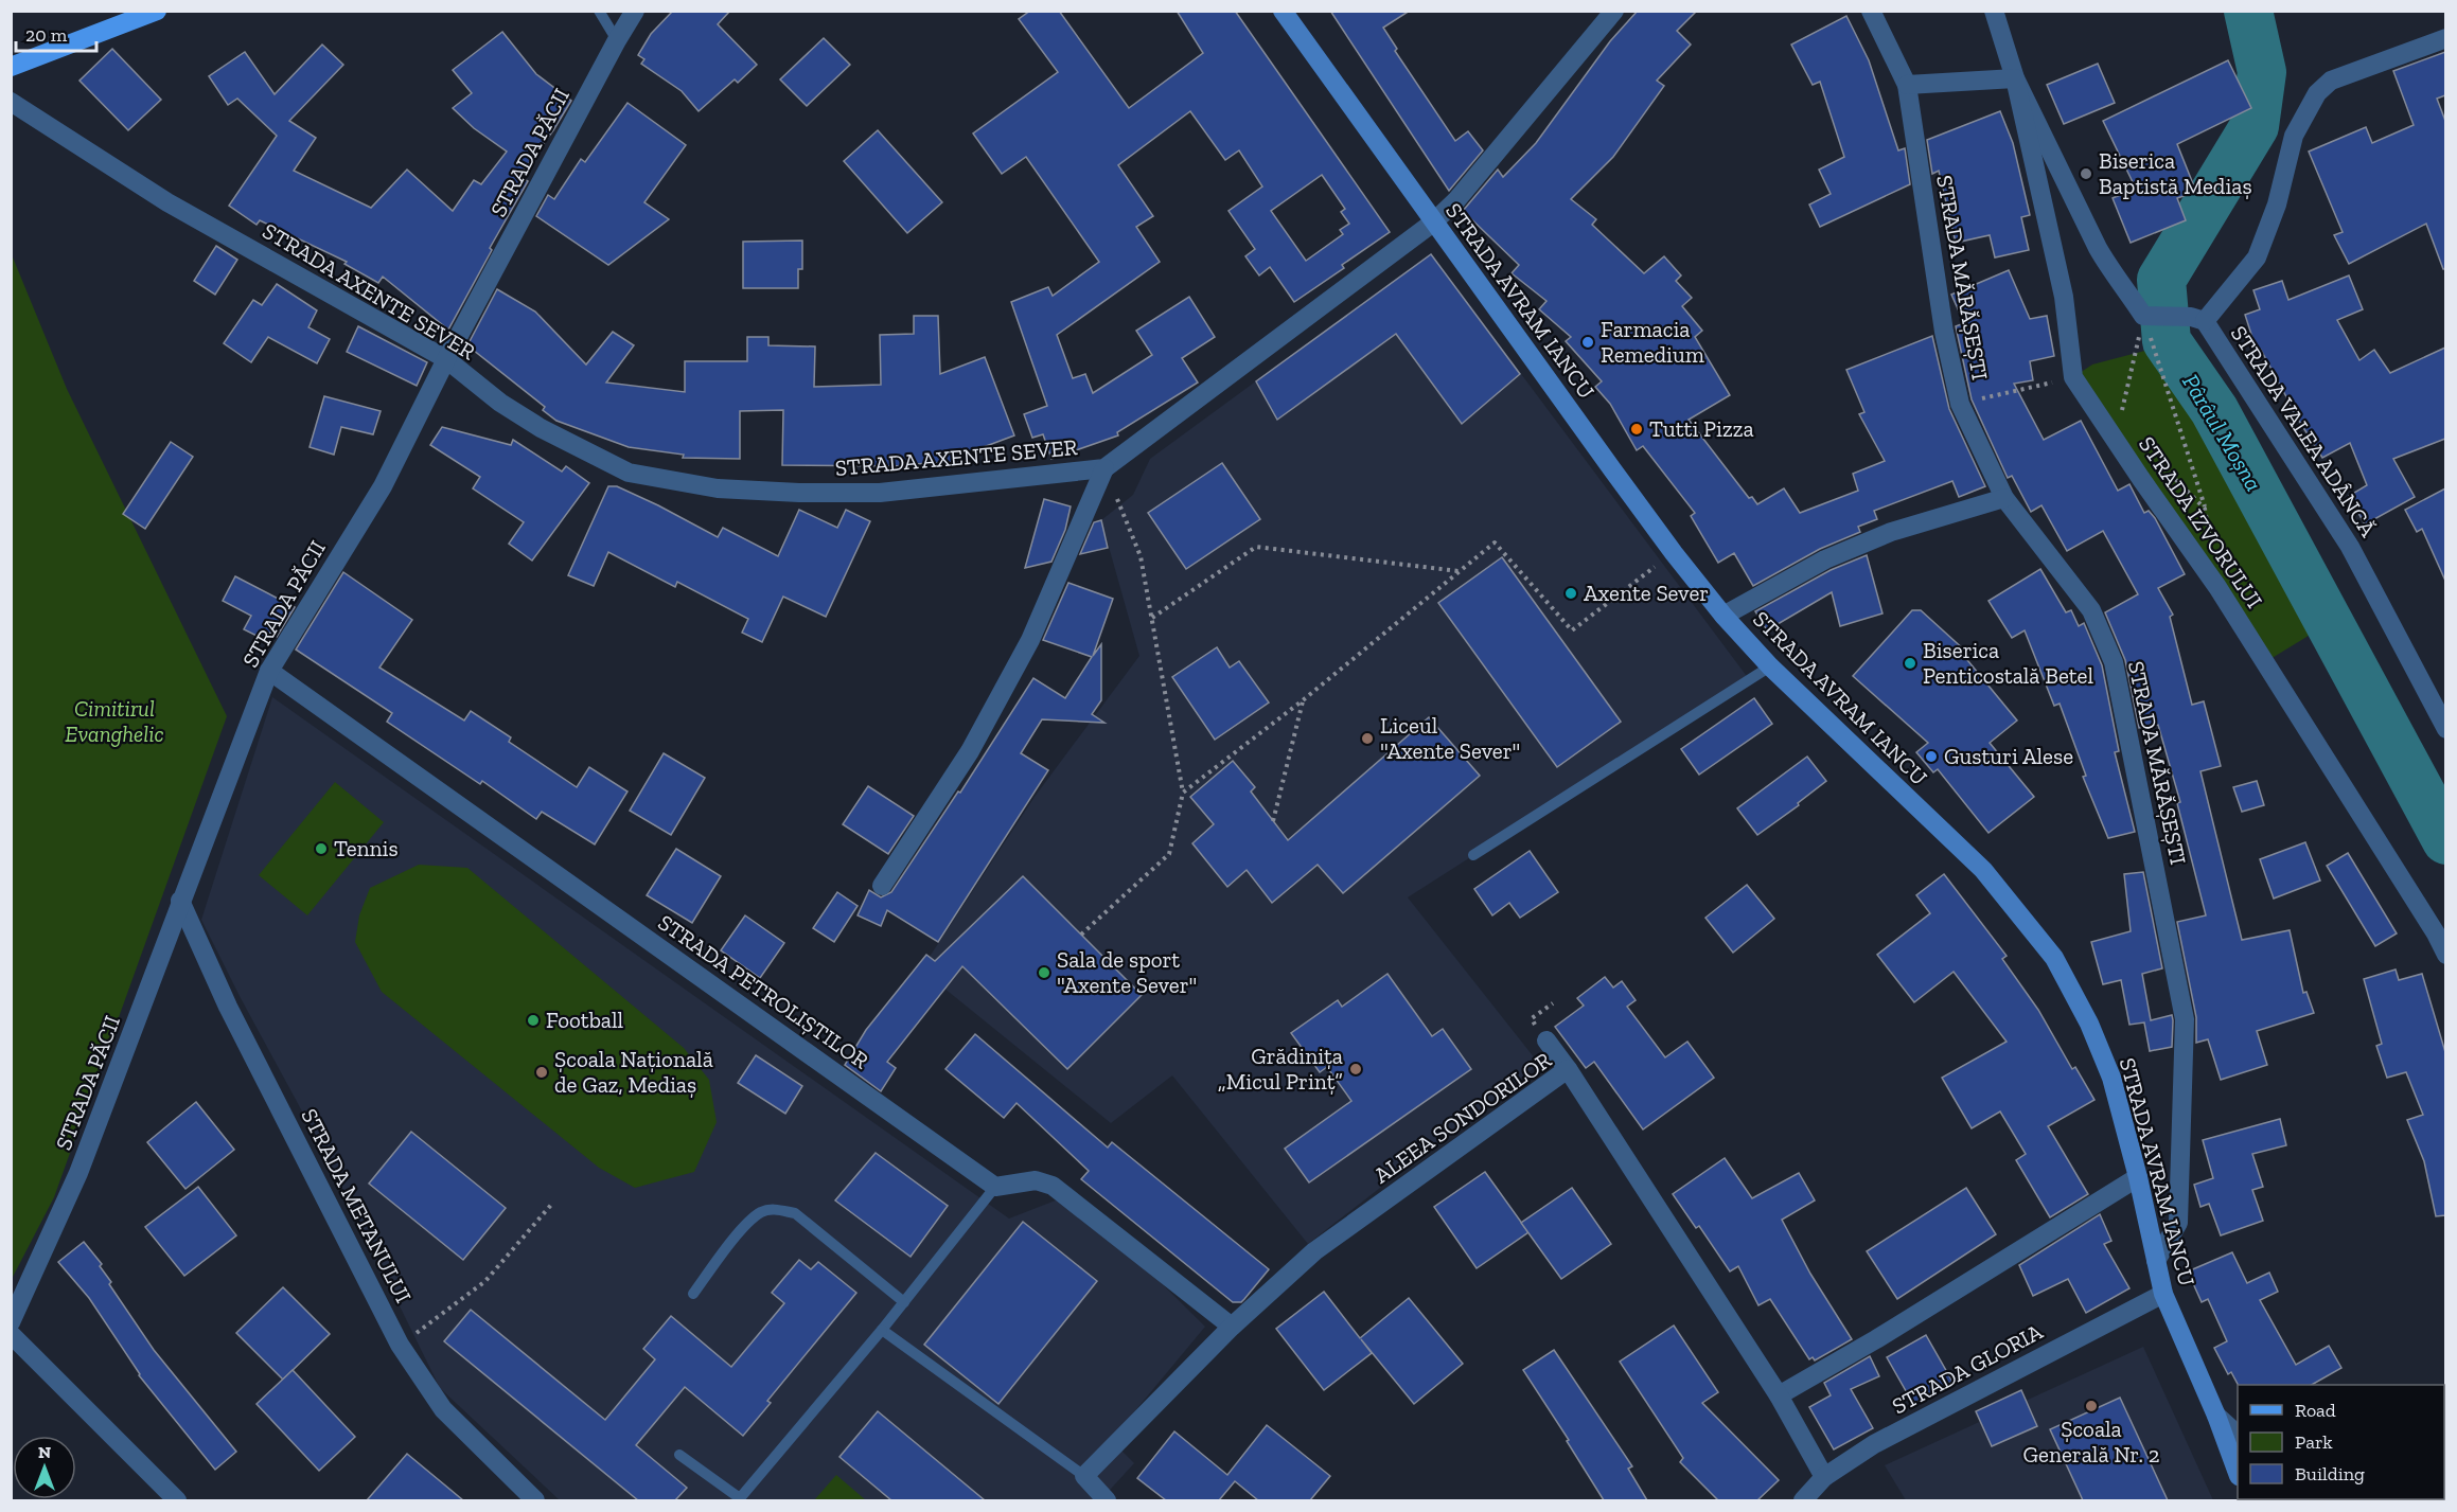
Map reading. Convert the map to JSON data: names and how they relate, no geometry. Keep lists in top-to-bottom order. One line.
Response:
{"streets":{"main road":["STRADA AVRAM IANCU"],"street":["STRADA PĂCII","STRADA MĂRĂȘEȘTI","STRADA AXENTE SEVER","STRADA VALEA ADÂNCĂ","STRADA IZVORULUI","STRADA PETROLIȘTILOR","ALEEA SONDORILOR","STRADA METANULUI","STRADA GLORIA"]},"crossings":[["STRADA PĂCII","STRADA AXENTE SEVER"],["STRADA PĂCII","STRADA PETROLIȘTILOR"],["STRADA PĂCII","STRADA METANULUI"],["STRADA MĂRĂȘEȘTI","STRADA AVRAM IANCU"],["STRADA AXENTE SEVER","STRADA AVRAM IANCU"],["STRADA AVRAM IANCU","STRADA GLORIA"],["ALEEA SONDORILOR","STRADA GLORIA"]],"water":["Pârâul Moșna"],"parks":["Cimitirul Evanghelic"],"places":["Biserica Baptistă Mediaș","Farmacia Remedium","Tutti Pizza","Axente Sever","Biserica Penticostală Betel","Liceul \"Axente Sever\"","Gusturi Alese","Tennis","Sala de sport \"Axente Sever\"","Football","Grădinița „Micul Prinț”","Școala Națională de Gaz, Mediaș","Școala Generală Nr. 2"],"legend":["Road","Park","Building"],"scale_bar":"20 m","north":"top"}
